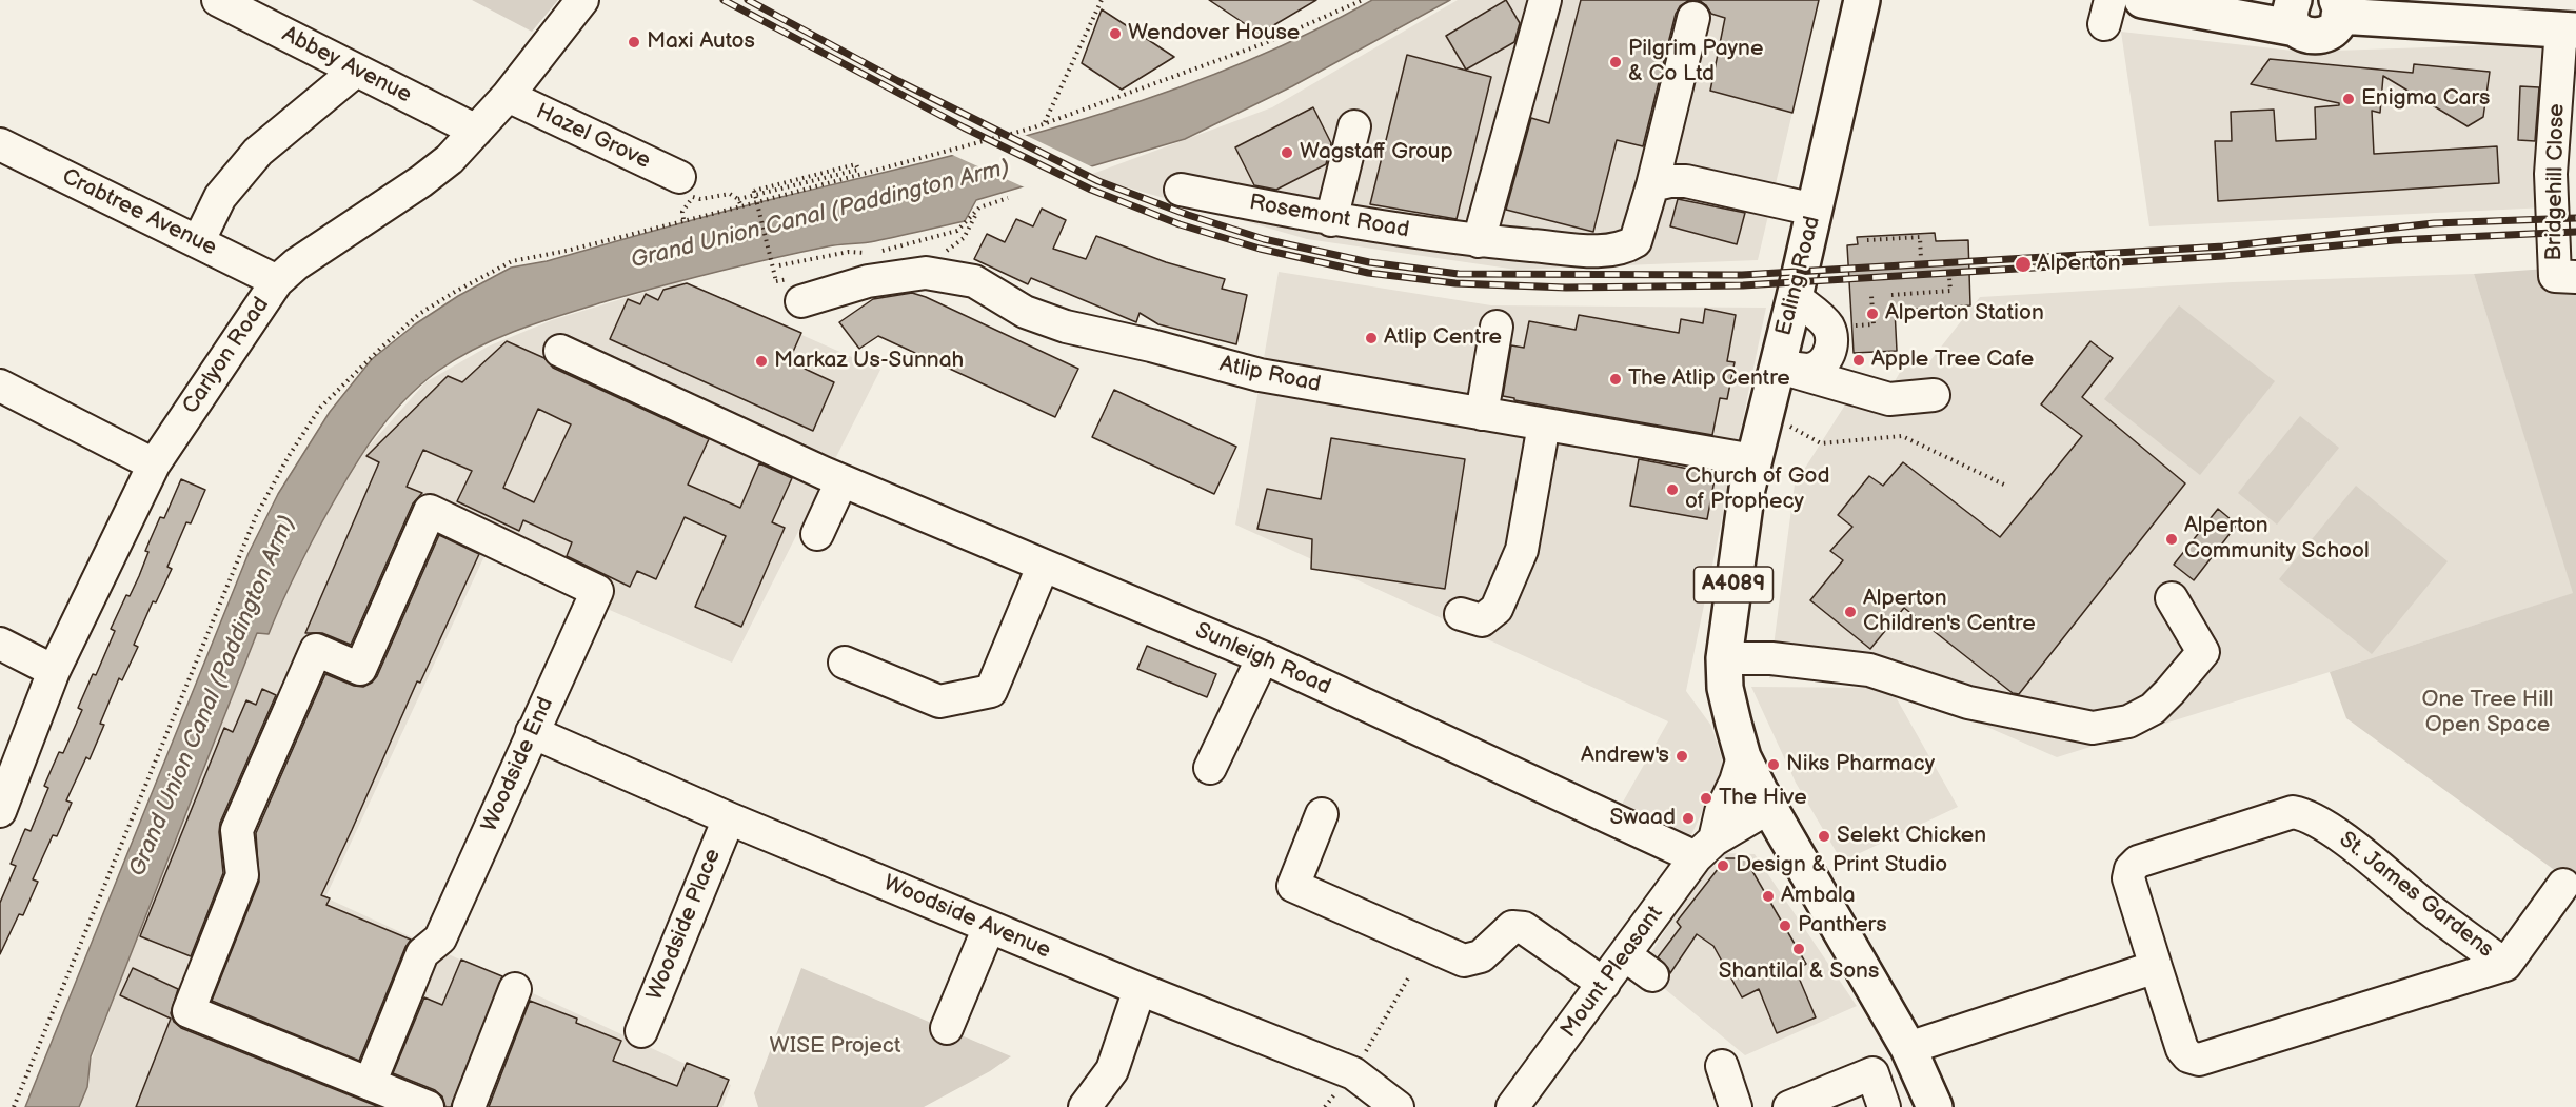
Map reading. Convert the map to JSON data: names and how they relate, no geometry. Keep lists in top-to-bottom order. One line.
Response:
{"streets":{"main road":["Ealing Road","A4089"],"street":["Abbey Avenue","Hazel Grove","Bridgehill Close","Crabtree Avenue","Rosemont Road","Carlyon Road","Atlip Road","Sunleigh Road","Woodside End","St. James Gardens","Woodside Avenue","Woodside Place","Mount Pleasant"]},"crossings":[["Abbey Avenue","Carlyon Road"],["Hazel Grove","Carlyon Road"],["Crabtree Avenue","Carlyon Road"],["Ealing Road","Atlip Road"],["Ealing Road","A4089"],["Ealing Road","Mount Pleasant"],["A4089","Mount Pleasant"],["Sunleigh Road","Mount Pleasant"],["Woodside End","Woodside Avenue"],["Woodside Avenue","Woodside Place"]],"water":["Grand Union Canal (Paddington Arm)"],"parks":["One Tree Hill Open Space","WISE Project"],"places":["Wendover House","Maxi Autos","Pilgrim Payne & Co Ltd","Enigma Cars","Wagstaff Group","Alperton","Alperton Station","Atlip Centre","Apple Tree Cafe","Markaz Us-Sunnah","The Atlip Centre","Church of God of Prophecy","Alperton Community School","Alperton Children's Centre","Andrew's","Niks Pharmacy","The Hive","Swaad","Selekt Chicken","Design & Print Studio","Ambala","Panthers","Shantilal & Sons"]}
